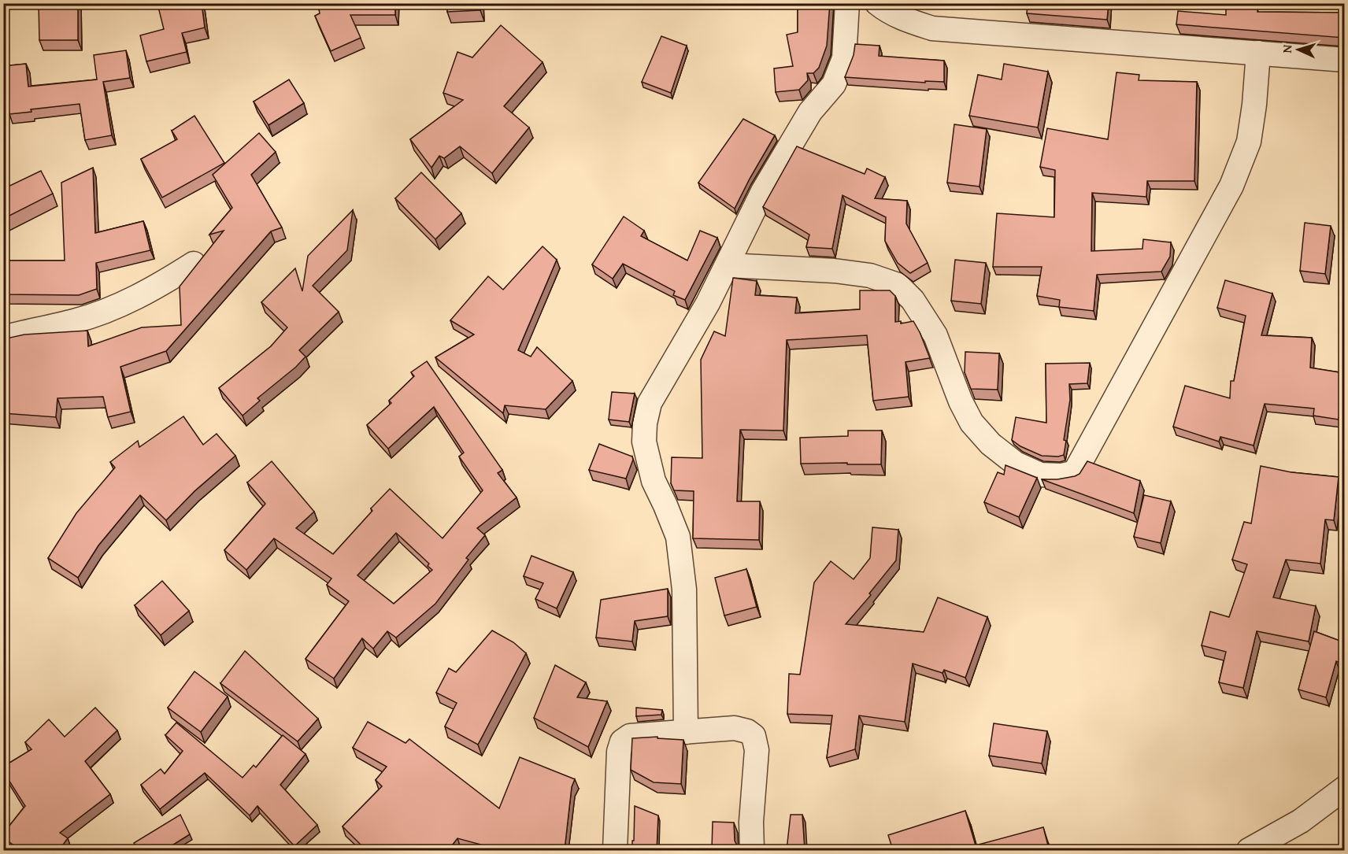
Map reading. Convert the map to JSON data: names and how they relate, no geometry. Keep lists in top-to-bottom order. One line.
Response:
{"north":"left"}
